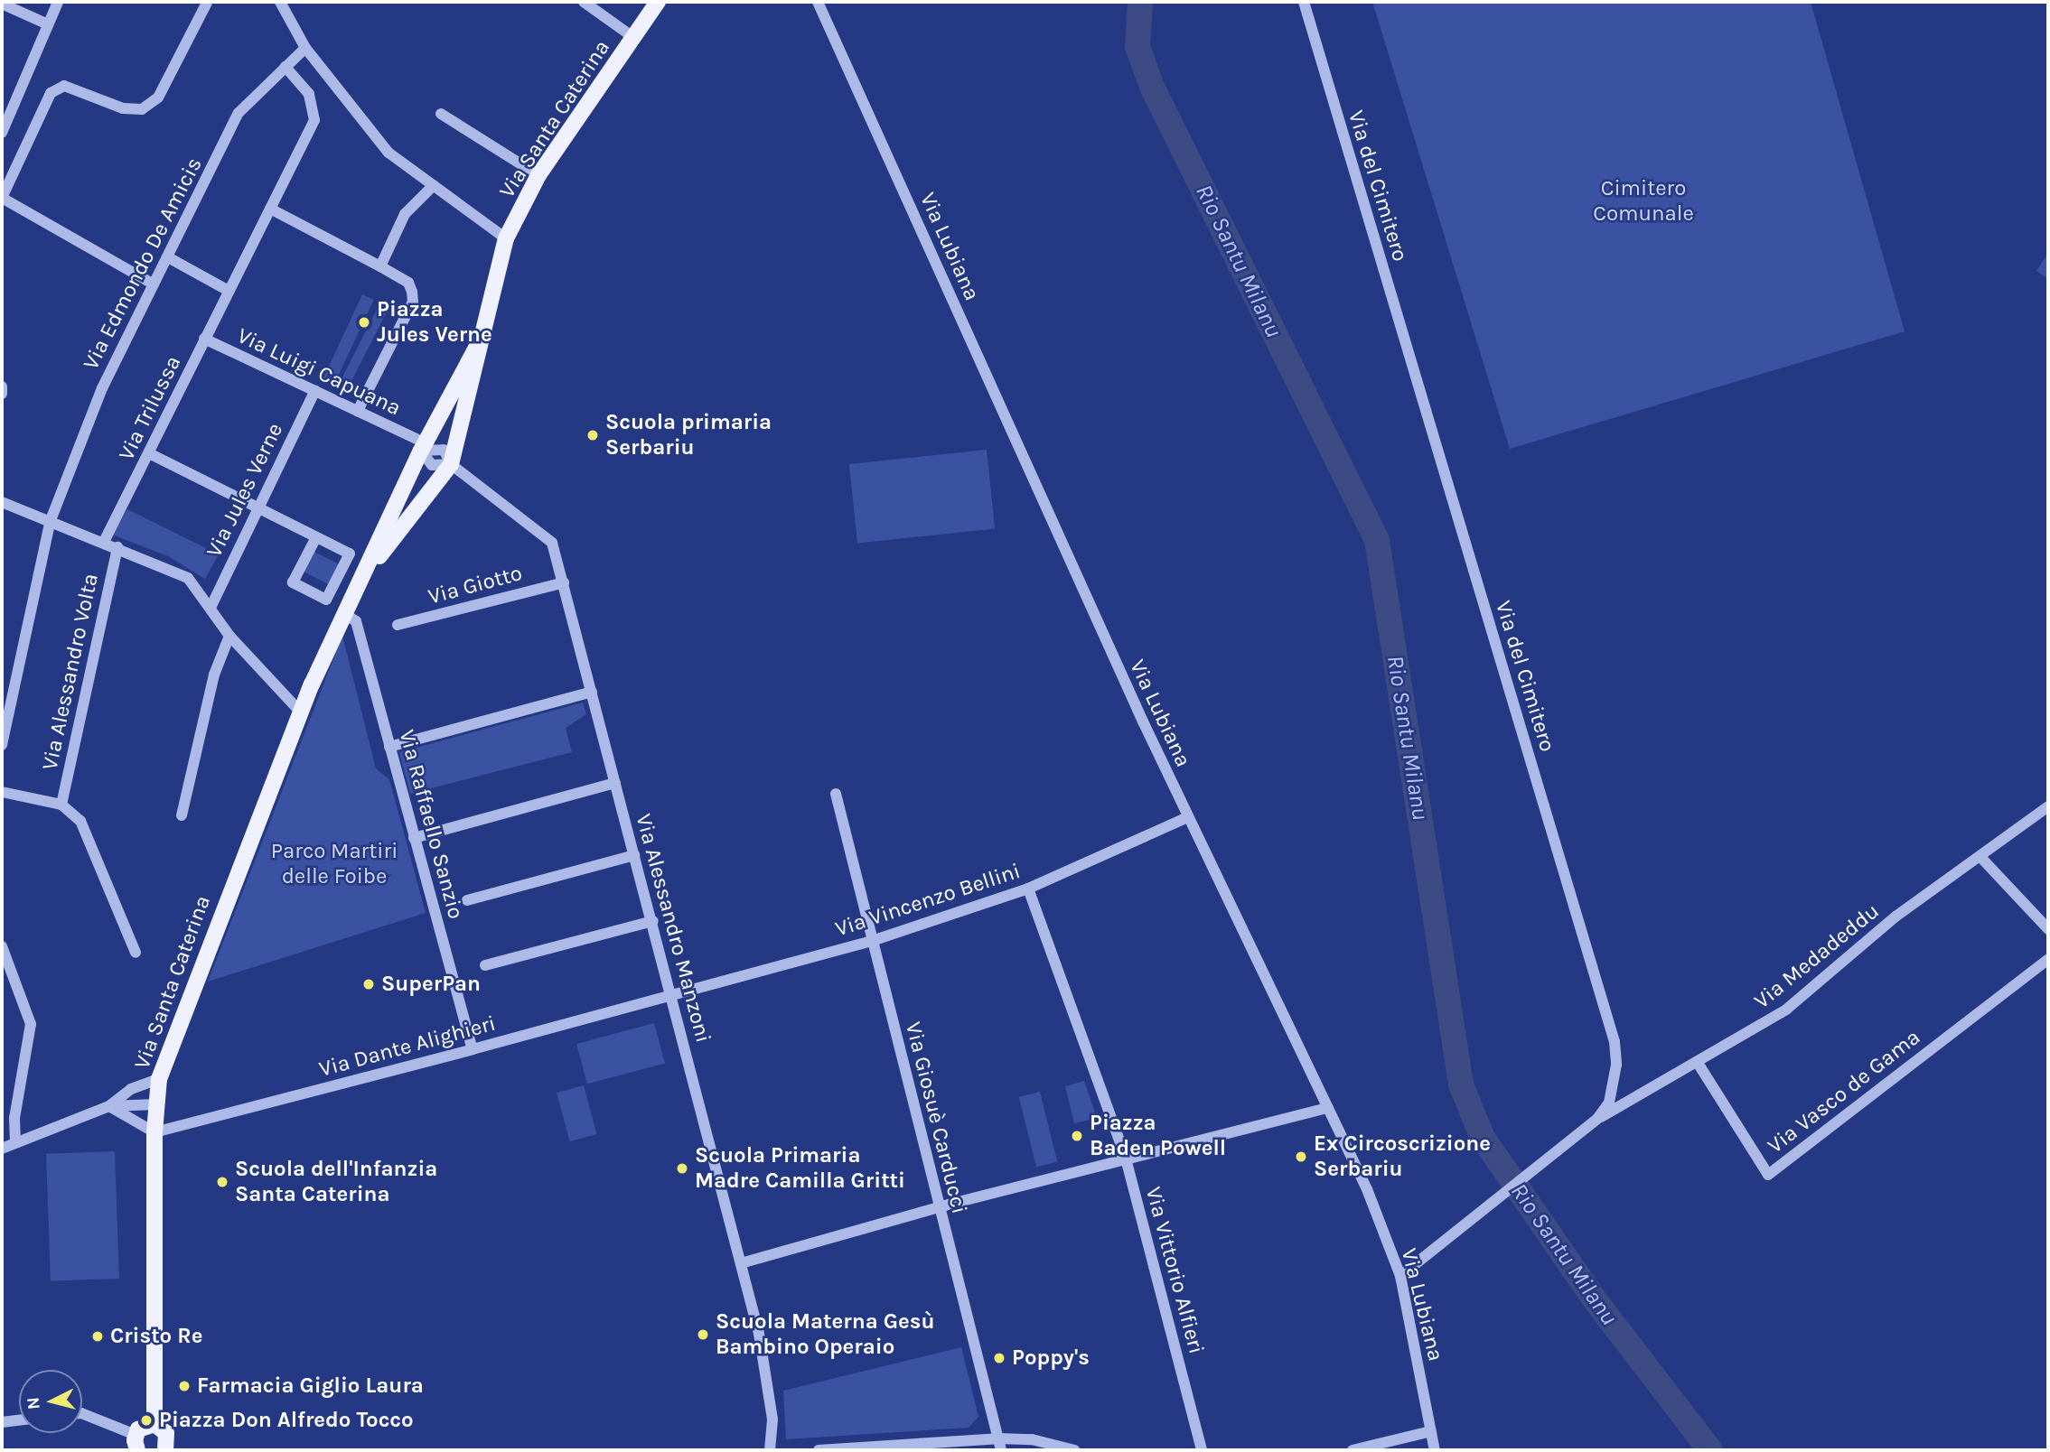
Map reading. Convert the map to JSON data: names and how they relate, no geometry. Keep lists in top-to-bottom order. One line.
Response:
{"streets":{"main road":["Via Santa Caterina"],"street":["Via del Cimitero","Via Lubiana","Via Edmondo De Amicis","Via Luigi Capuana","Via Trilussa","Via Jules Verne","Via Giotto","Via Alessandro Volta","Via Raffaello Sanzio","Via Vincenzo Bellini","Via Alessandro Manzoni","Via Medadeddu","Via Dante Alighieri","Via Vasco de Gama","Via Giosuè Carducci","Via Vittorio Alfieri"]},"crossings":[["Via Santa Caterina","Via Luigi Capuana"],["Via Santa Caterina","Via Raffaello Sanzio"],["Via Santa Caterina","Via Alessandro Manzoni"],["Via Santa Caterina","Via Dante Alighieri"],["Via del Cimitero","Via Lubiana"],["Via del Cimitero","Via Medadeddu"],["Via Lubiana","Via Vincenzo Bellini"],["Via Edmondo De Amicis","Via Trilussa"],["Via Luigi Capuana","Via Trilussa"],["Via Luigi Capuana","Via Jules Verne"],["Via Giotto","Via Alessandro Manzoni"],["Via Raffaello Sanzio","Via Dante Alighieri"],["Via Vincenzo Bellini","Via Alessandro Manzoni"],["Via Vincenzo Bellini","Via Dante Alighieri"],["Via Vincenzo Bellini","Via Giosuè Carducci"],["Via Vincenzo Bellini","Via Vittorio Alfieri"],["Via Alessandro Manzoni","Via Dante Alighieri"],["Via Medadeddu","Via Vasco de Gama"]],"water":["Rio Santu Milanu"],"parks":["Cimitero Comunale","Parco Martiri delle Foibe"],"places":["Piazza Jules Verne","Scuola primaria Serbariu","SuperPan","Piazza Baden Powell","Ex Circoscrizione Serbariu","Scuola Primaria Madre Camilla Gritti","Scuola dell'Infanzia Santa Caterina","Scuola Materna Gesù Bambino Operaio","Cristo Re","Poppy's","Farmacia Giglio Laura","Piazza Don Alfredo Tocco"],"north":"left"}
